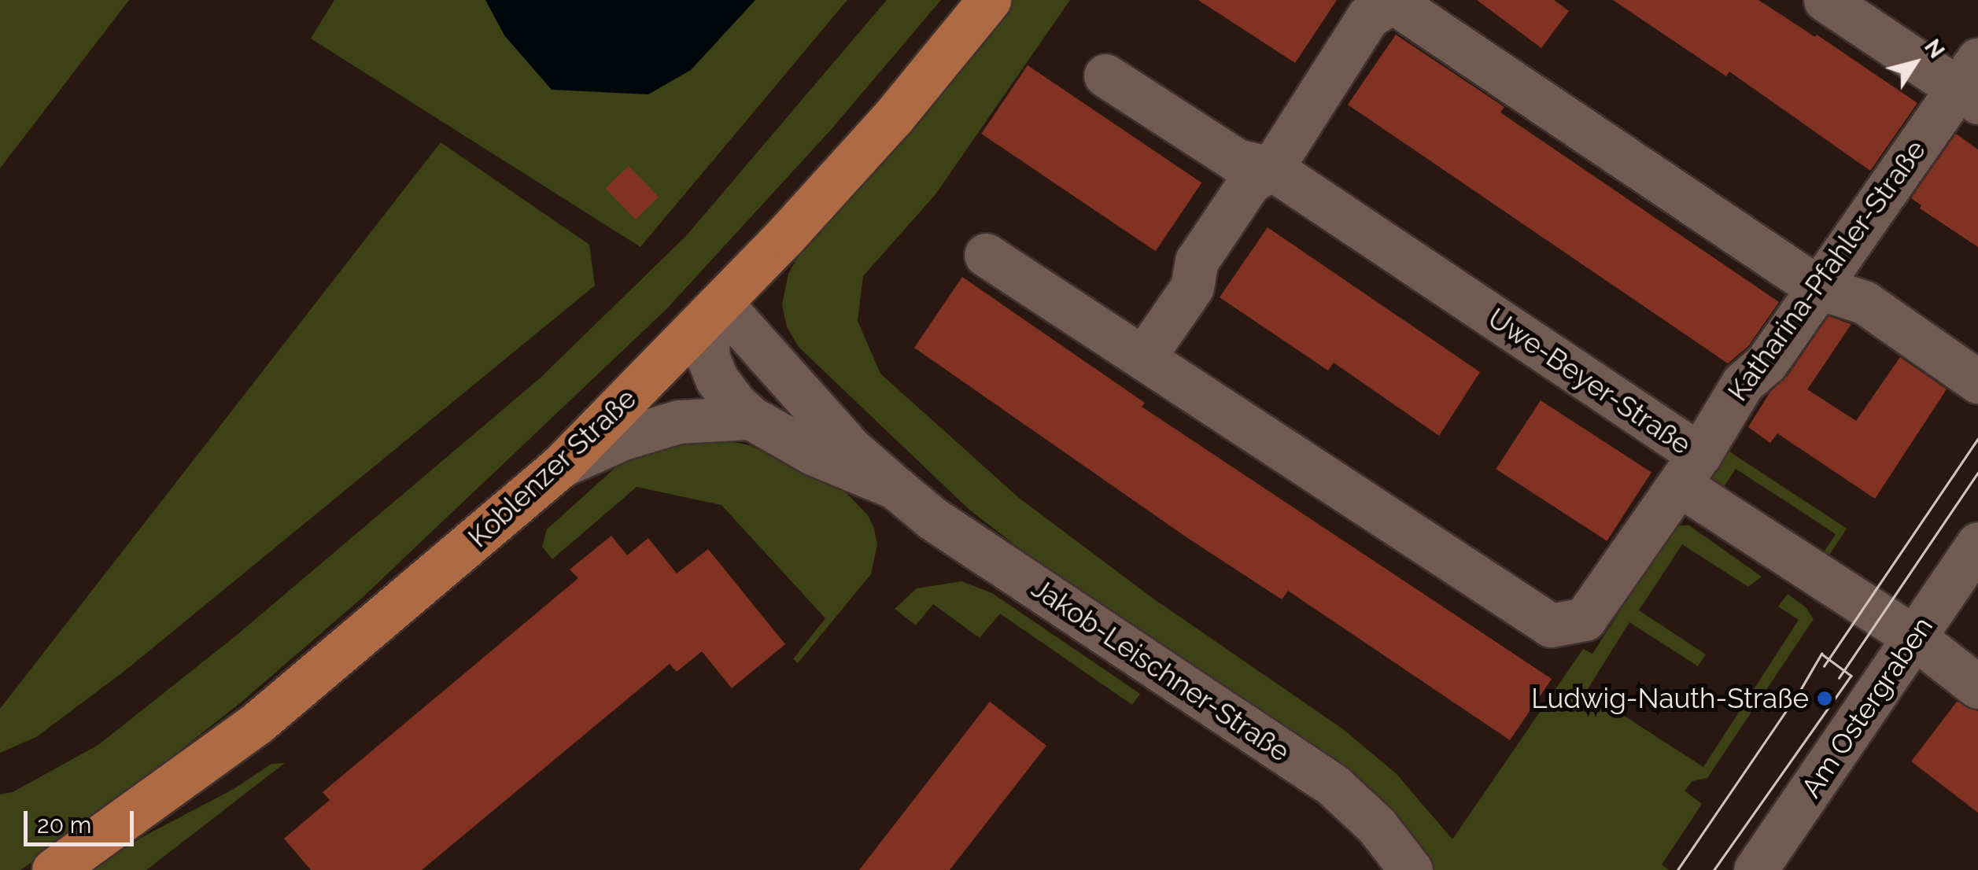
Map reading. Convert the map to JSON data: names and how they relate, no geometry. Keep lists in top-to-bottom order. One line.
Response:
{"streets":{"main road":["Koblenzer Straße"],"street":["Katharina-Pfahler-Straße","Uwe-Beyer-Straße","Jakob-Leischner-Straße","Am Ostergraben"]},"crossings":[["Katharina-Pfahler-Straße","Uwe-Beyer-Straße"],["Koblenzer Straße","Jakob-Leischner-Straße"]],"places":["Ludwig-Nauth-Straße"],"scale_bar":"20 m","north":"top right"}
